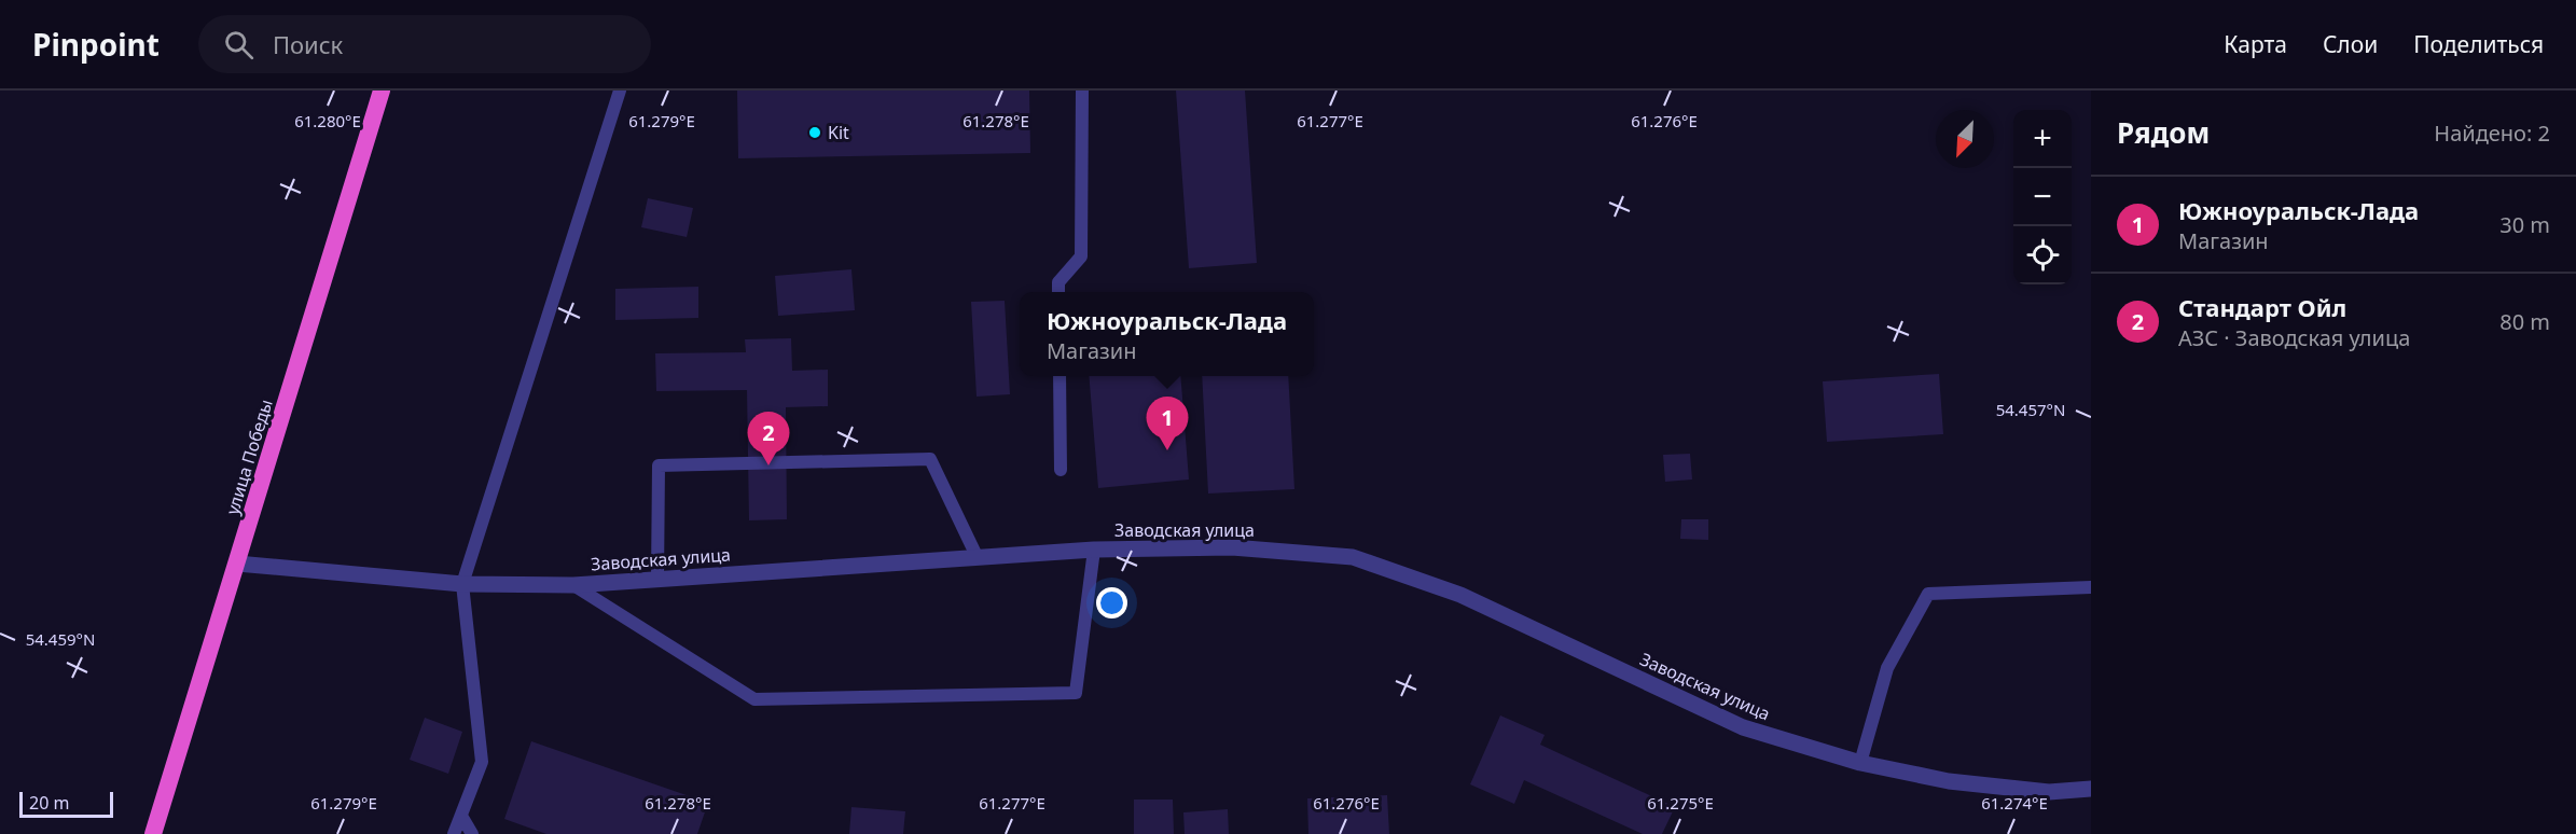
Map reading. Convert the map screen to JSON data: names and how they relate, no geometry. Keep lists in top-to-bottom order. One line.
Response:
{"streets":{"highway":["улица Победы"],"street":["Заводская улица"]},"crossings":[["улица Победы","Заводская улица"]],"places":["Kit"],"scale_bar":"20 m","north":"bottom left","page":{"header":"Pinpoint","search":"Поиск","nav":["Карта","Слои","Поделиться"],"heading":["Рядом","Найдено: 2"],"map_buttons":["+","−"],"list":[{"mark":"1","name":"Южноуральск-Лада","note":"Магазин","value":"30 m"},{"mark":"2","name":"Стандарт Ойл","note":"АЗС · Заводская улица","value":"80 m"}],"popup":["Южноуральск-Лада","Магазин"],"pins":["1","2"],"scale":"20 m"},"coordinates":["61.280°E","61.279°E","61.278°E","61.277°E","61.276°E","54.457°N","54.459°N","61.275°E","61.274°E"]}
